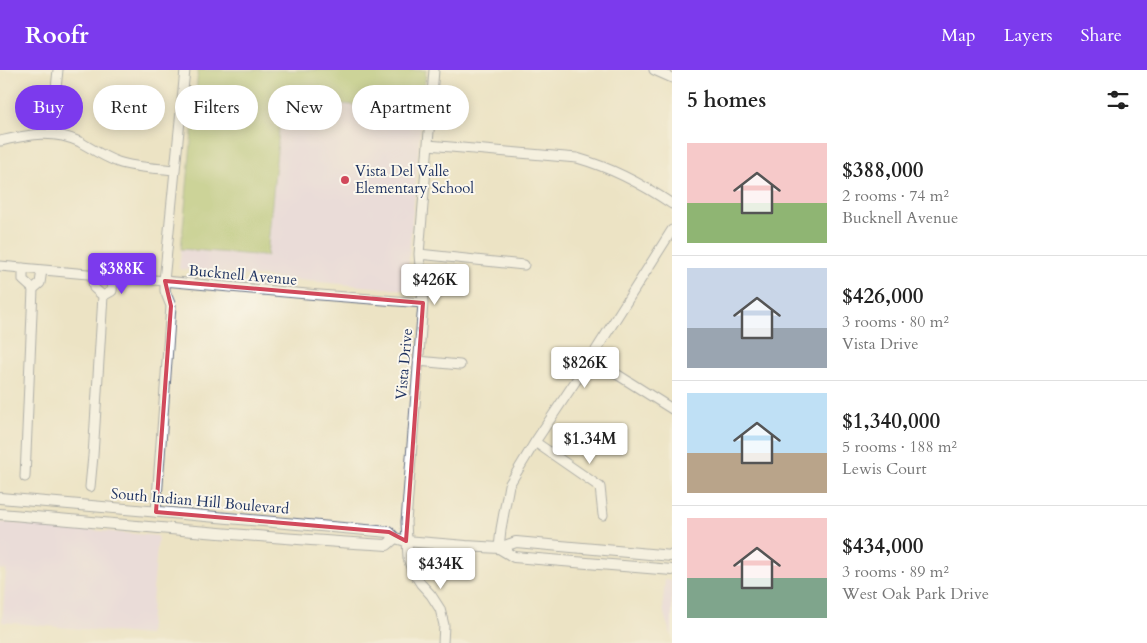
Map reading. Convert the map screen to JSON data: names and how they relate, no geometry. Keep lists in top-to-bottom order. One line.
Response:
{"streets":{"main road":["South Indian Hill Boulevard"],"street":["Bucknell Avenue","Vista Drive"]},"crossings":[["Bucknell Avenue","Vista Drive"],["Vista Drive","South Indian Hill Boulevard"]],"places":["Vista Del Valle Elementary School"],"page":{"header":"Roofr","nav":["Map","Layers","Share"],"heading":"5 homes","chip":["Buy","Rent","Filters","New","Apartment"],"list":[{"name":"$388,000","note":"2 rooms · 74 m² · Bucknell Avenue"},{"name":"$426,000","note":"3 rooms · 80 m² · Vista Drive"},{"name":"$1,340,000","note":"5 rooms · 188 m² · Lewis Court"},{"name":"$434,000","note":"3 rooms · 89 m² · West Oak Park Drive"}],"price":["$388K","$426K","$826K","$1.34M","$434K"]}}
